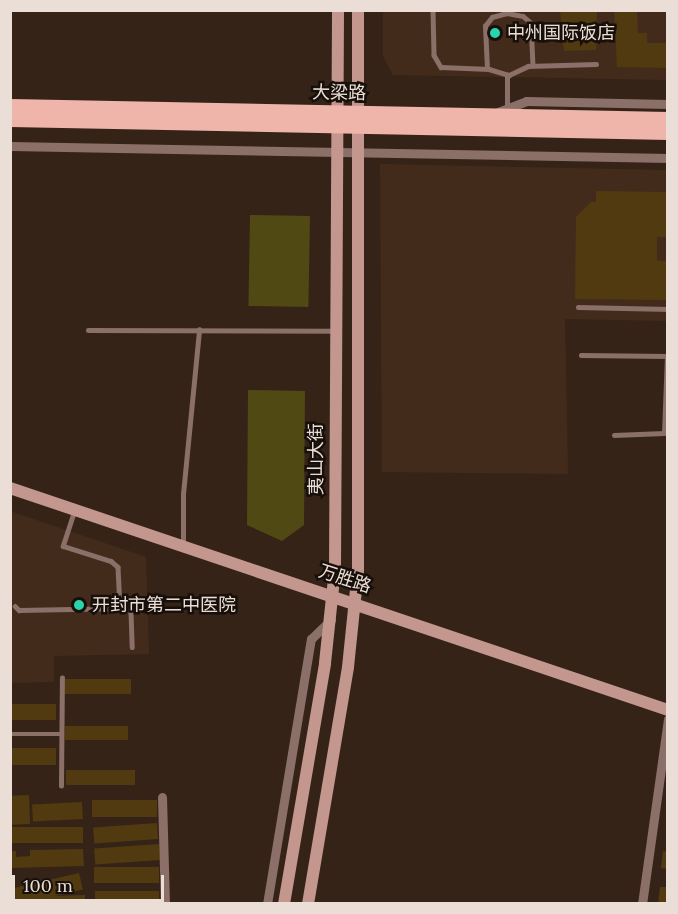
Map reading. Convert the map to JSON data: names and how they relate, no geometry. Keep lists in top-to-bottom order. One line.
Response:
{"streets":{"main road":["大梁路","夷山大街","万胜路"]},"crossings":[["大梁路","夷山大街"],["夷山大街","万胜路"]],"places":["中州国际饭店","开封市第二中医院"],"scale_bar":"100 m"}
